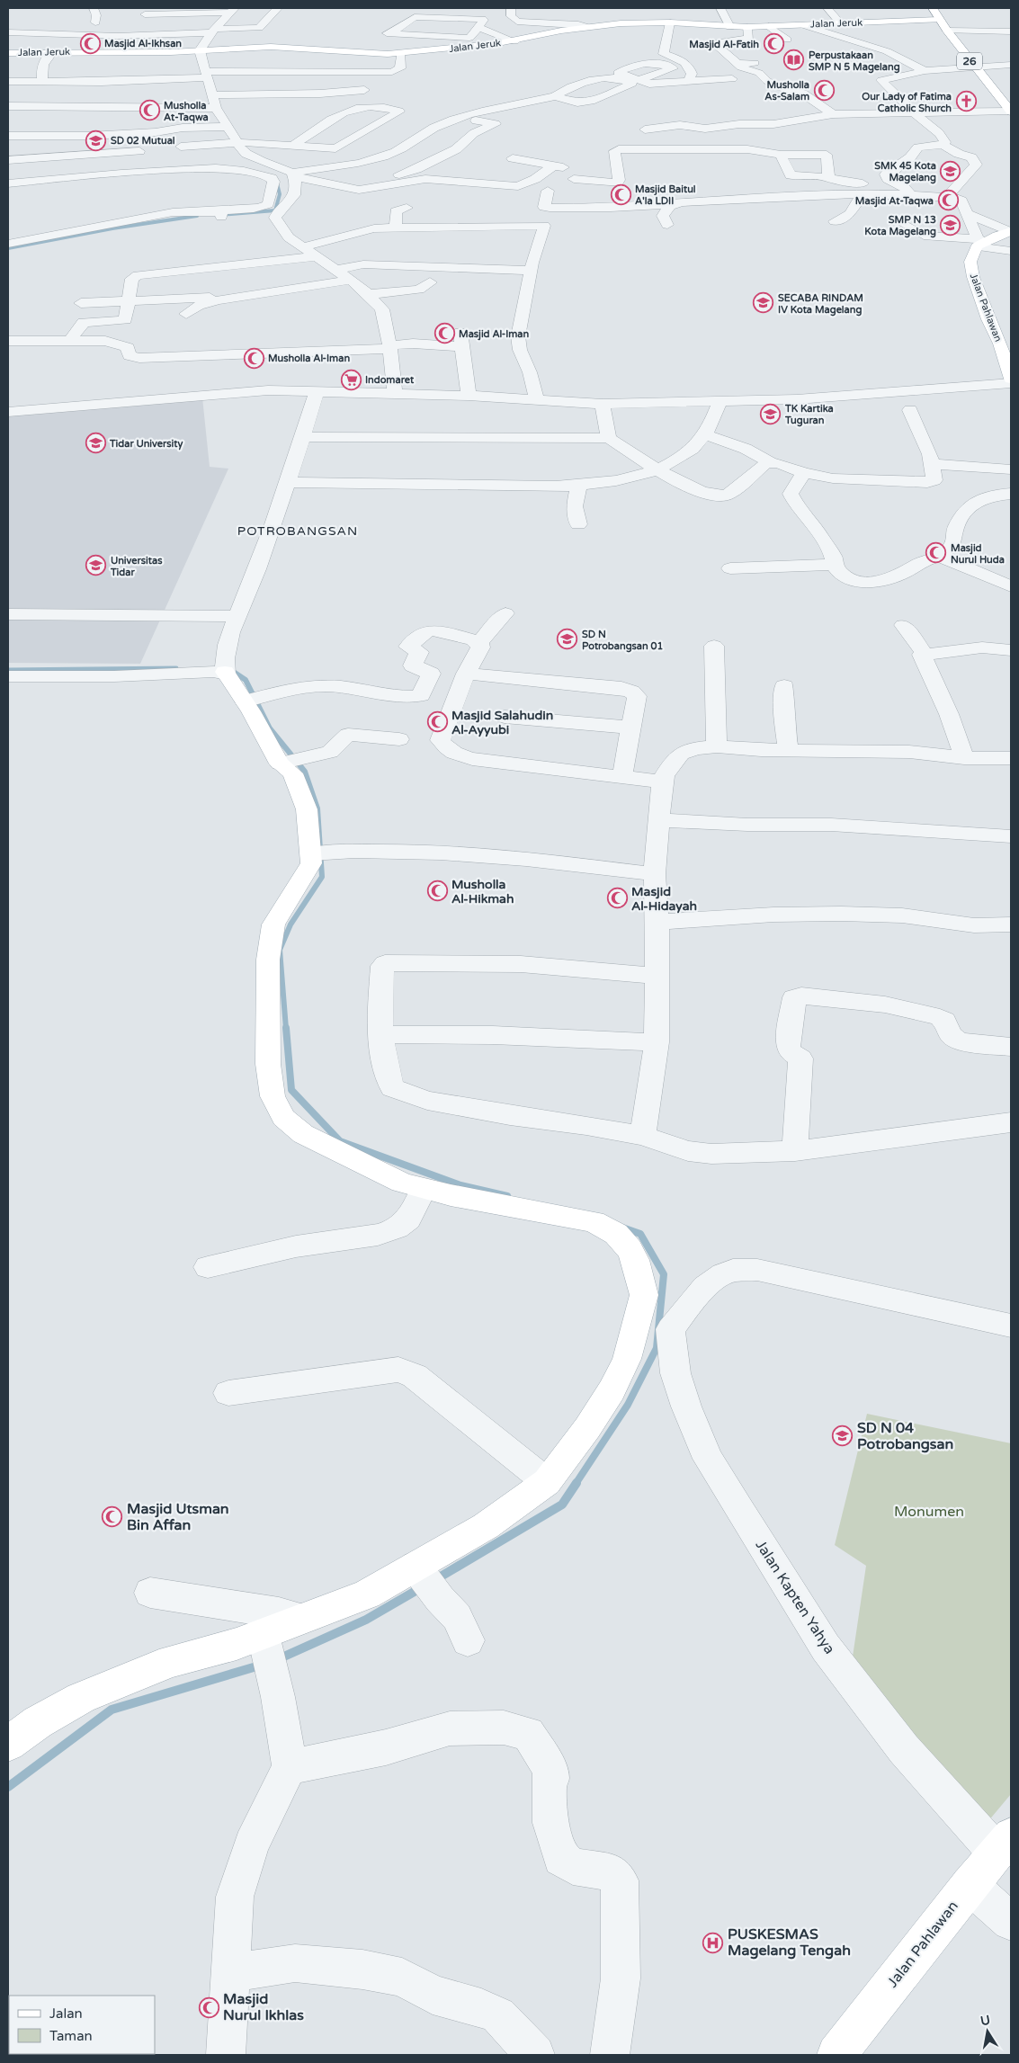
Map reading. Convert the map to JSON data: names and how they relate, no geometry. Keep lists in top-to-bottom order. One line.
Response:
{"streets":{"main road":["Jalan Jeruk","26","Jalan Pahlawan"],"street":["Jalan Kapten Yahya"]},"crossings":[["Jalan Jeruk","26"],["Jalan Pahlawan","Jalan Kapten Yahya"]],"districts":["POTROBANGSAN"],"parks":["Monumen"],"places":{"mosque":["Masjid Al-Ikhsan","Masjid Al-Fatih","Musholla As-Salam","Musholla At-Taqwa","Masjid Baitul A'la LDII","Masjid At-Taqwa","Masjid Al-Iman","Musholla Al-Iman","Masjid Nurul Huda","Masjid Salahudin Al-Ayyubi","Musholla Al-Hikmah","Masjid Al-Hidayah","Masjid Utsman Bin Affan","Masjid Nurul Ikhlas"],"library":["Perpustakaan SMP N 5 Magelang"],"church":["Our Lady of Fatima Catholic Shurch"],"school or university":["SD 02 Mutual","SMK 45 Kota Magelang","SMP N 13 Kota Magelang","SECABA RINDAM IV Kota Magelang","TK Kartika Tuguran","Tidar University","Universitas Tidar","SD N Potrobangsan 01","SD N 04 Potrobangsan"],"supermarket":["Indomaret"],"hospital":["PUSKESMAS Magelang Tengah"]},"legend":["Jalan","Taman"],"north":"top"}
